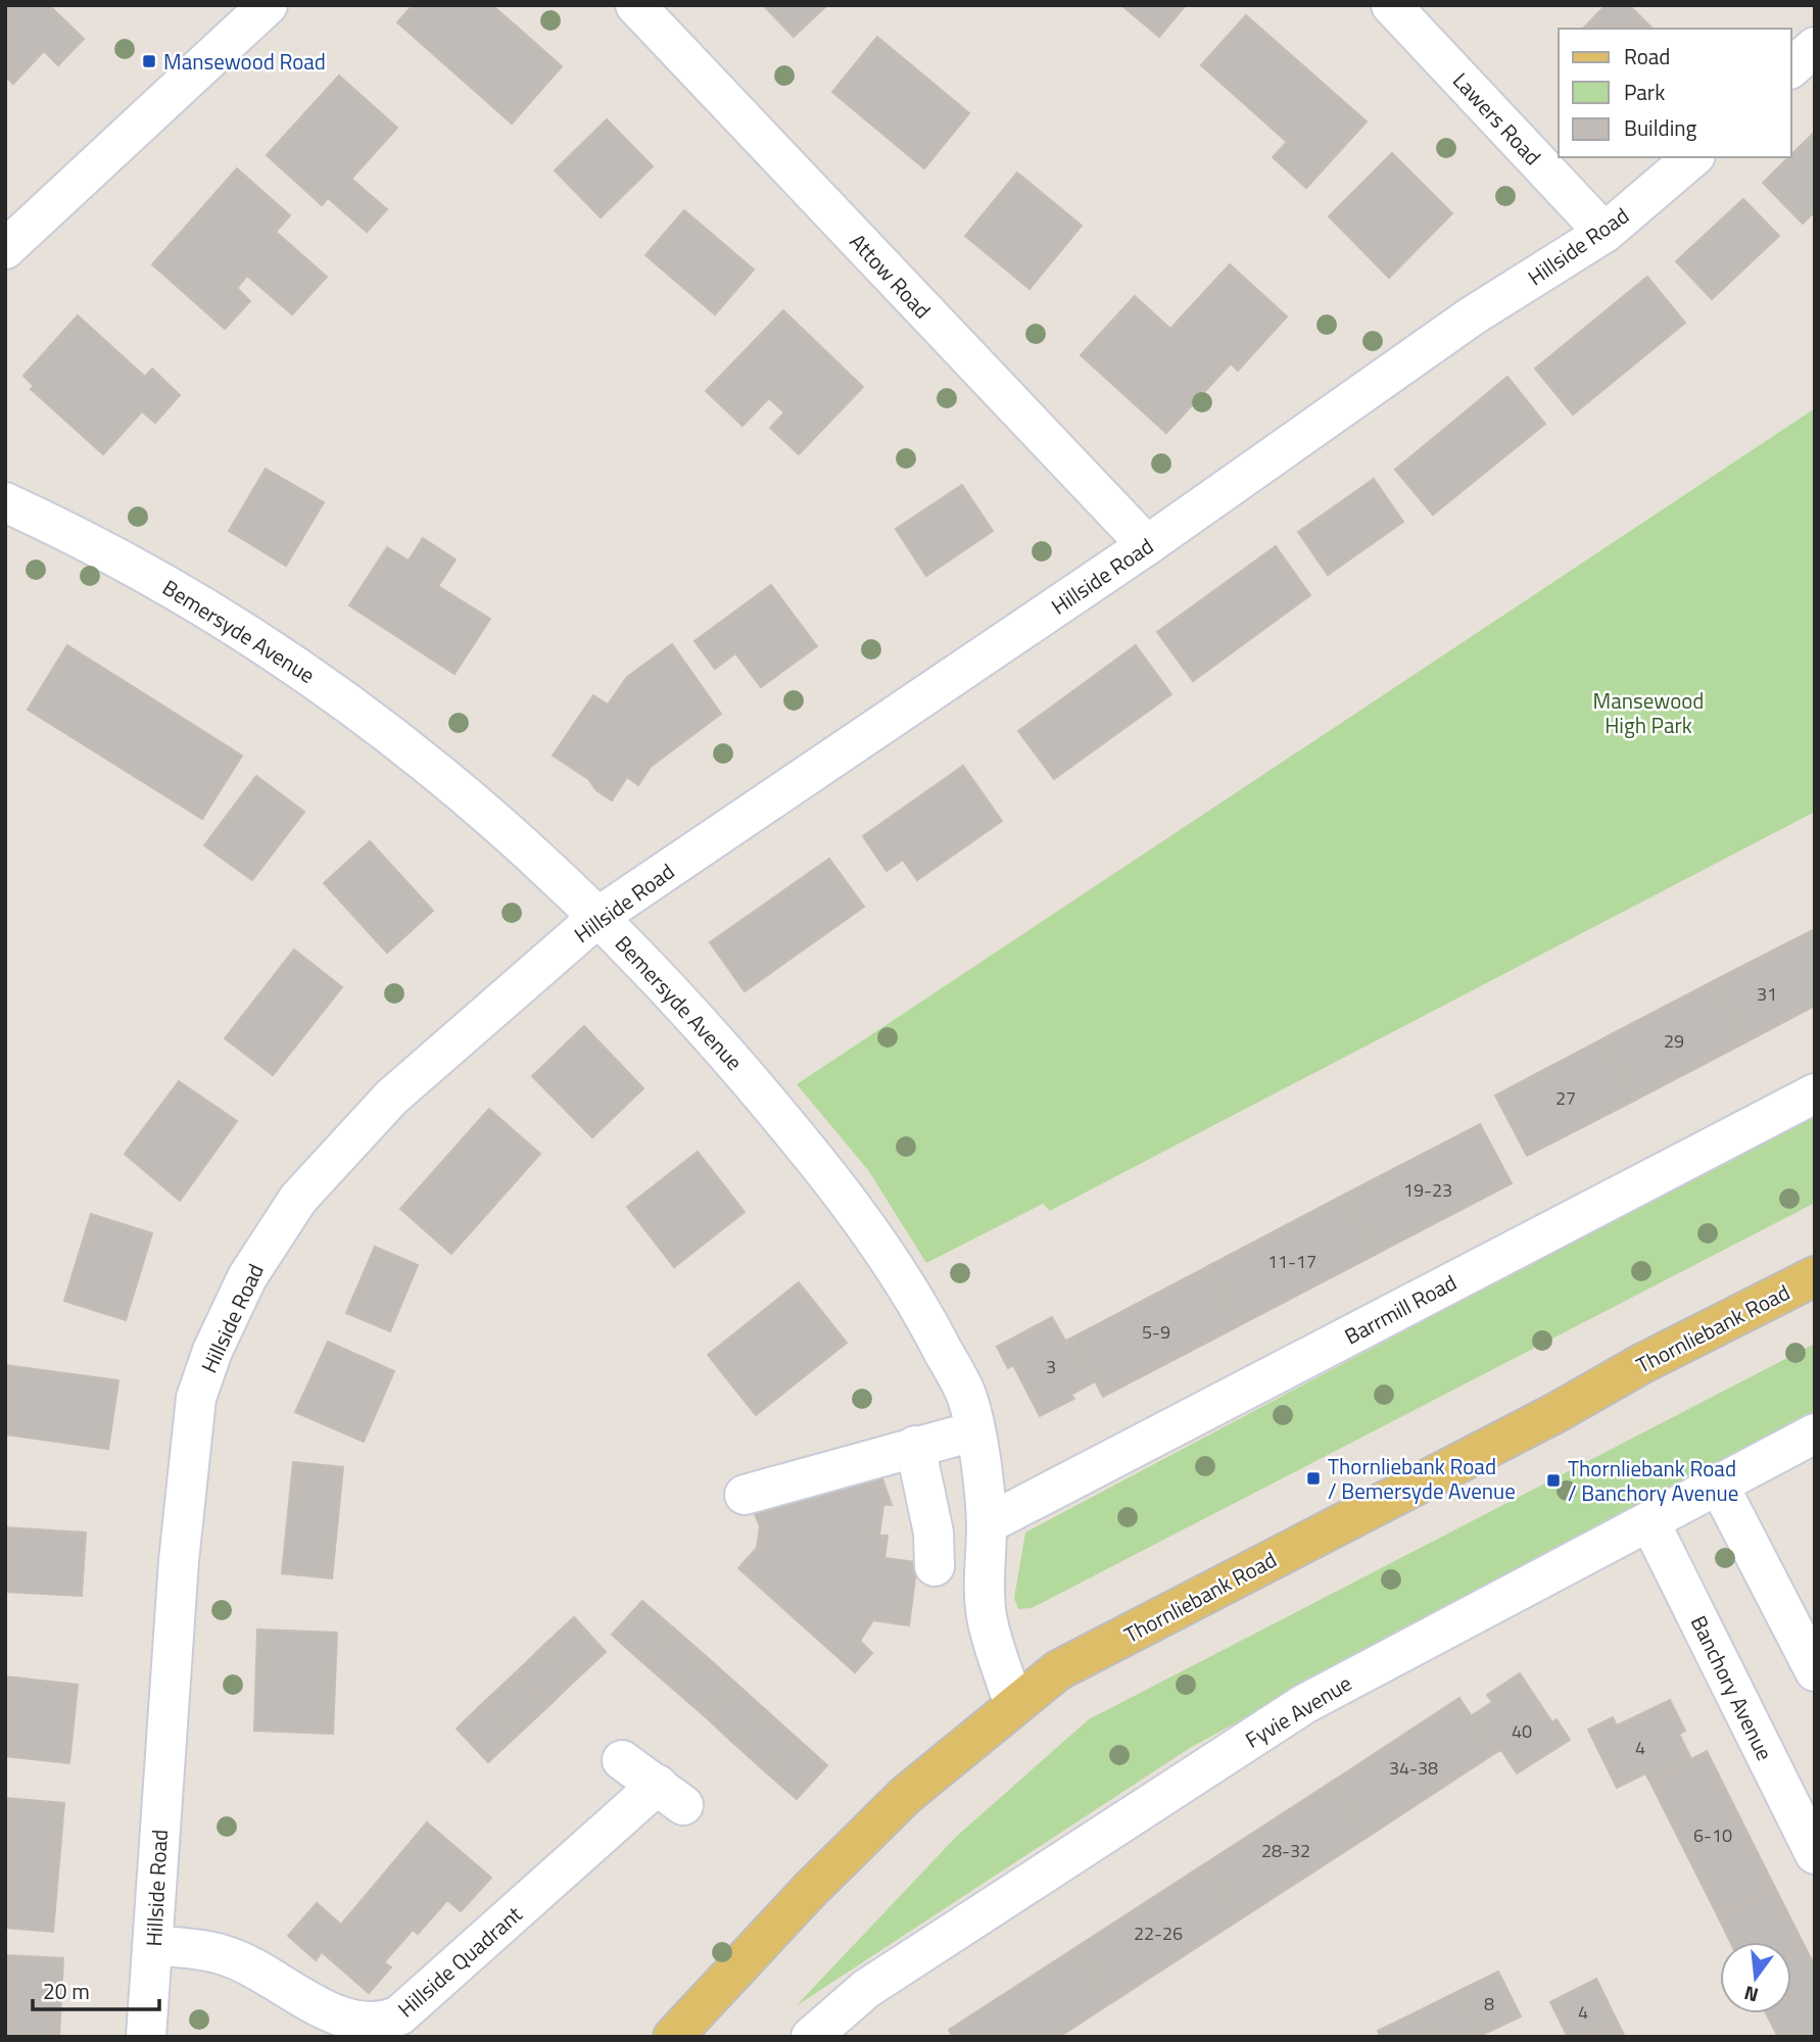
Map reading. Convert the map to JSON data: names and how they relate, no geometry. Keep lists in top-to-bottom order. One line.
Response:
{"streets":{"main road":["Thornliebank Road"],"street":["Lawers Road","Hillside Road","Attow Road","Bemersyde Avenue","Barrmill Road","Banchory Avenue","Fyvie Avenue","Hillside Quadrant"]},"crossings":[["Lawers Road","Hillside Road"],["Hillside Road","Attow Road"],["Hillside Road","Bemersyde Avenue"],["Hillside Road","Hillside Quadrant"],["Bemersyde Avenue","Barrmill Road"],["Bemersyde Avenue","Thornliebank Road"],["Banchory Avenue","Fyvie Avenue"]],"parks":["Mansewood High Park"],"places":{"transit":["Mansewood Road","Thornliebank Road / Bemersyde Avenue","Thornliebank Road / Banchory Avenue"]},"house_numbers":["31","29","27","19-23","11-17","5-9","3","40","4","34-38","6-10","28-32","22-26","8","4"],"legend":["Road","Park","Building"],"scale_bar":"20 m","north":"bottom"}
